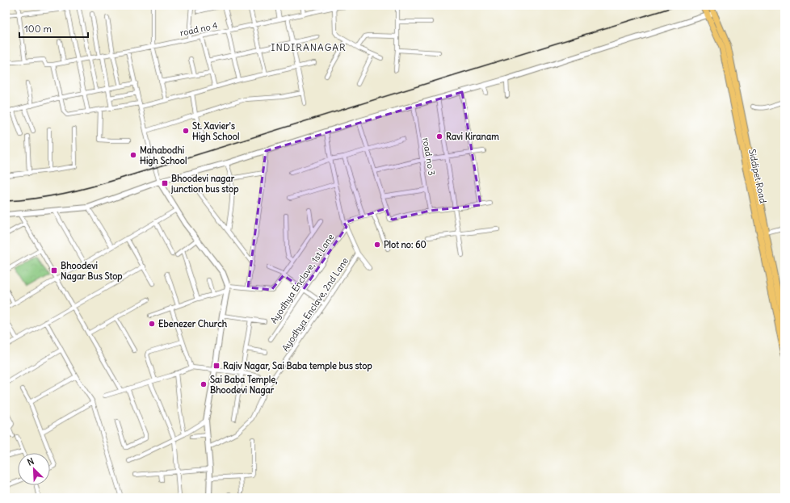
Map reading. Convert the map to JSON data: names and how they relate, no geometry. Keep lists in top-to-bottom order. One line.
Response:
{"streets":{"main road":["Siddipet Road"],"street":["road no 4","road no 3","Ayodhya Enclave, 1st Lane","Ayodhya Enclave, 2nd Lane"]},"districts":["INDIRANAGAR"],"places":{"other":["St. Xavier's High School","Ravi Kiranam","Mahabodhi High School","Plot no: 60","Ebenezer Church","Sai Baba Temple, Bhoodevi Nagar"],"transit":["Bhoodevi nagar junction bus stop","Bhoodevi Nagar Bus Stop","Rajiv Nagar, Sai Baba temple bus stop"]},"scale_bar":"100 m","north":"top left"}
